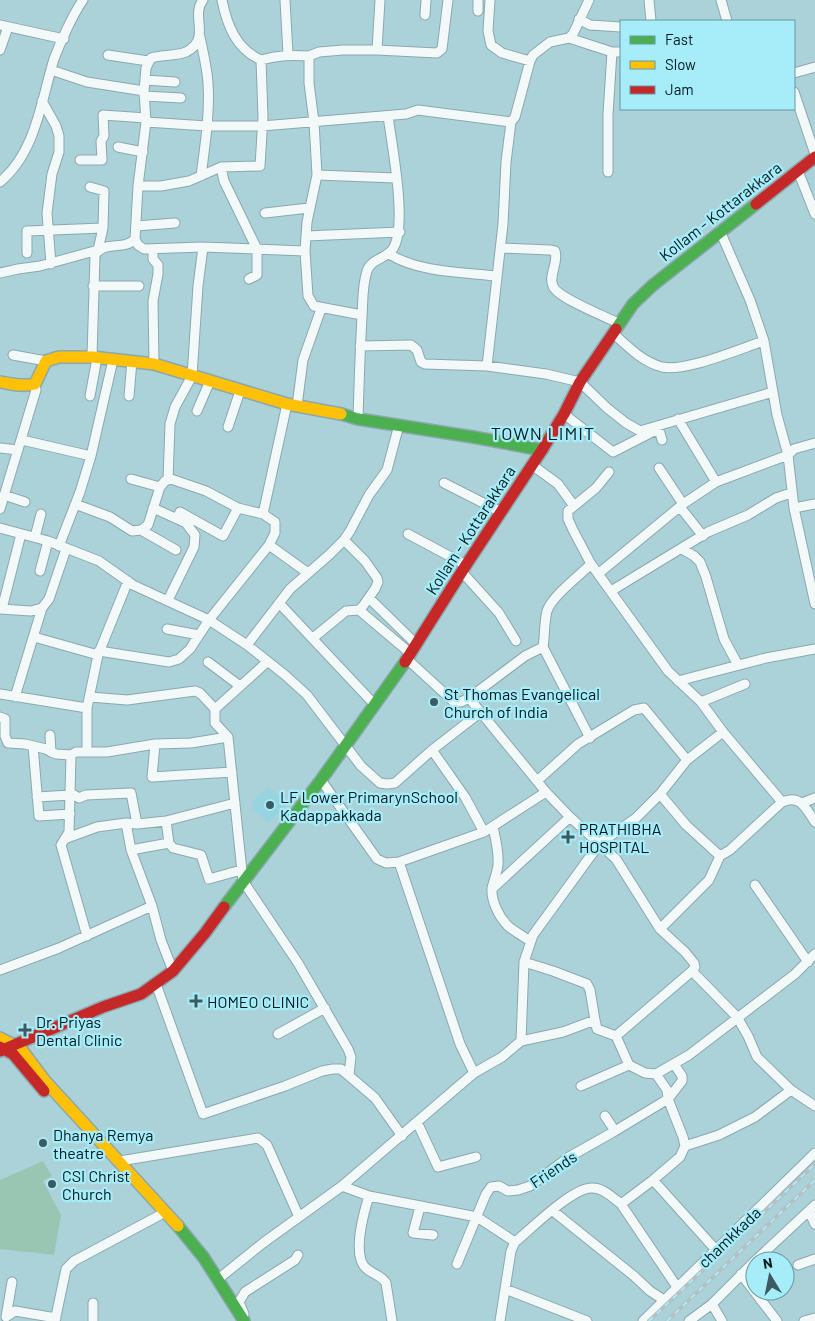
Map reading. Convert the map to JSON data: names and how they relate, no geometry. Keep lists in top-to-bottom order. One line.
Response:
{"streets":{"main road":["Kollam - Kottarakkara"],"street":["Friends","chamkkada"]},"districts":["TOWN LIMIT"],"places":{"other":["St Thomas Evangelical Church of India","LF Lower PrimarynSchool Kadappakkada","Dhanya Remya theatre","CSI Christ Church"],"health":["PRATHIBHA HOSPITAL","HOMEO CLINIC","Dr. Priyas Dental Clinic"]},"legend":["Fast","Slow","Jam"],"north":"top"}
